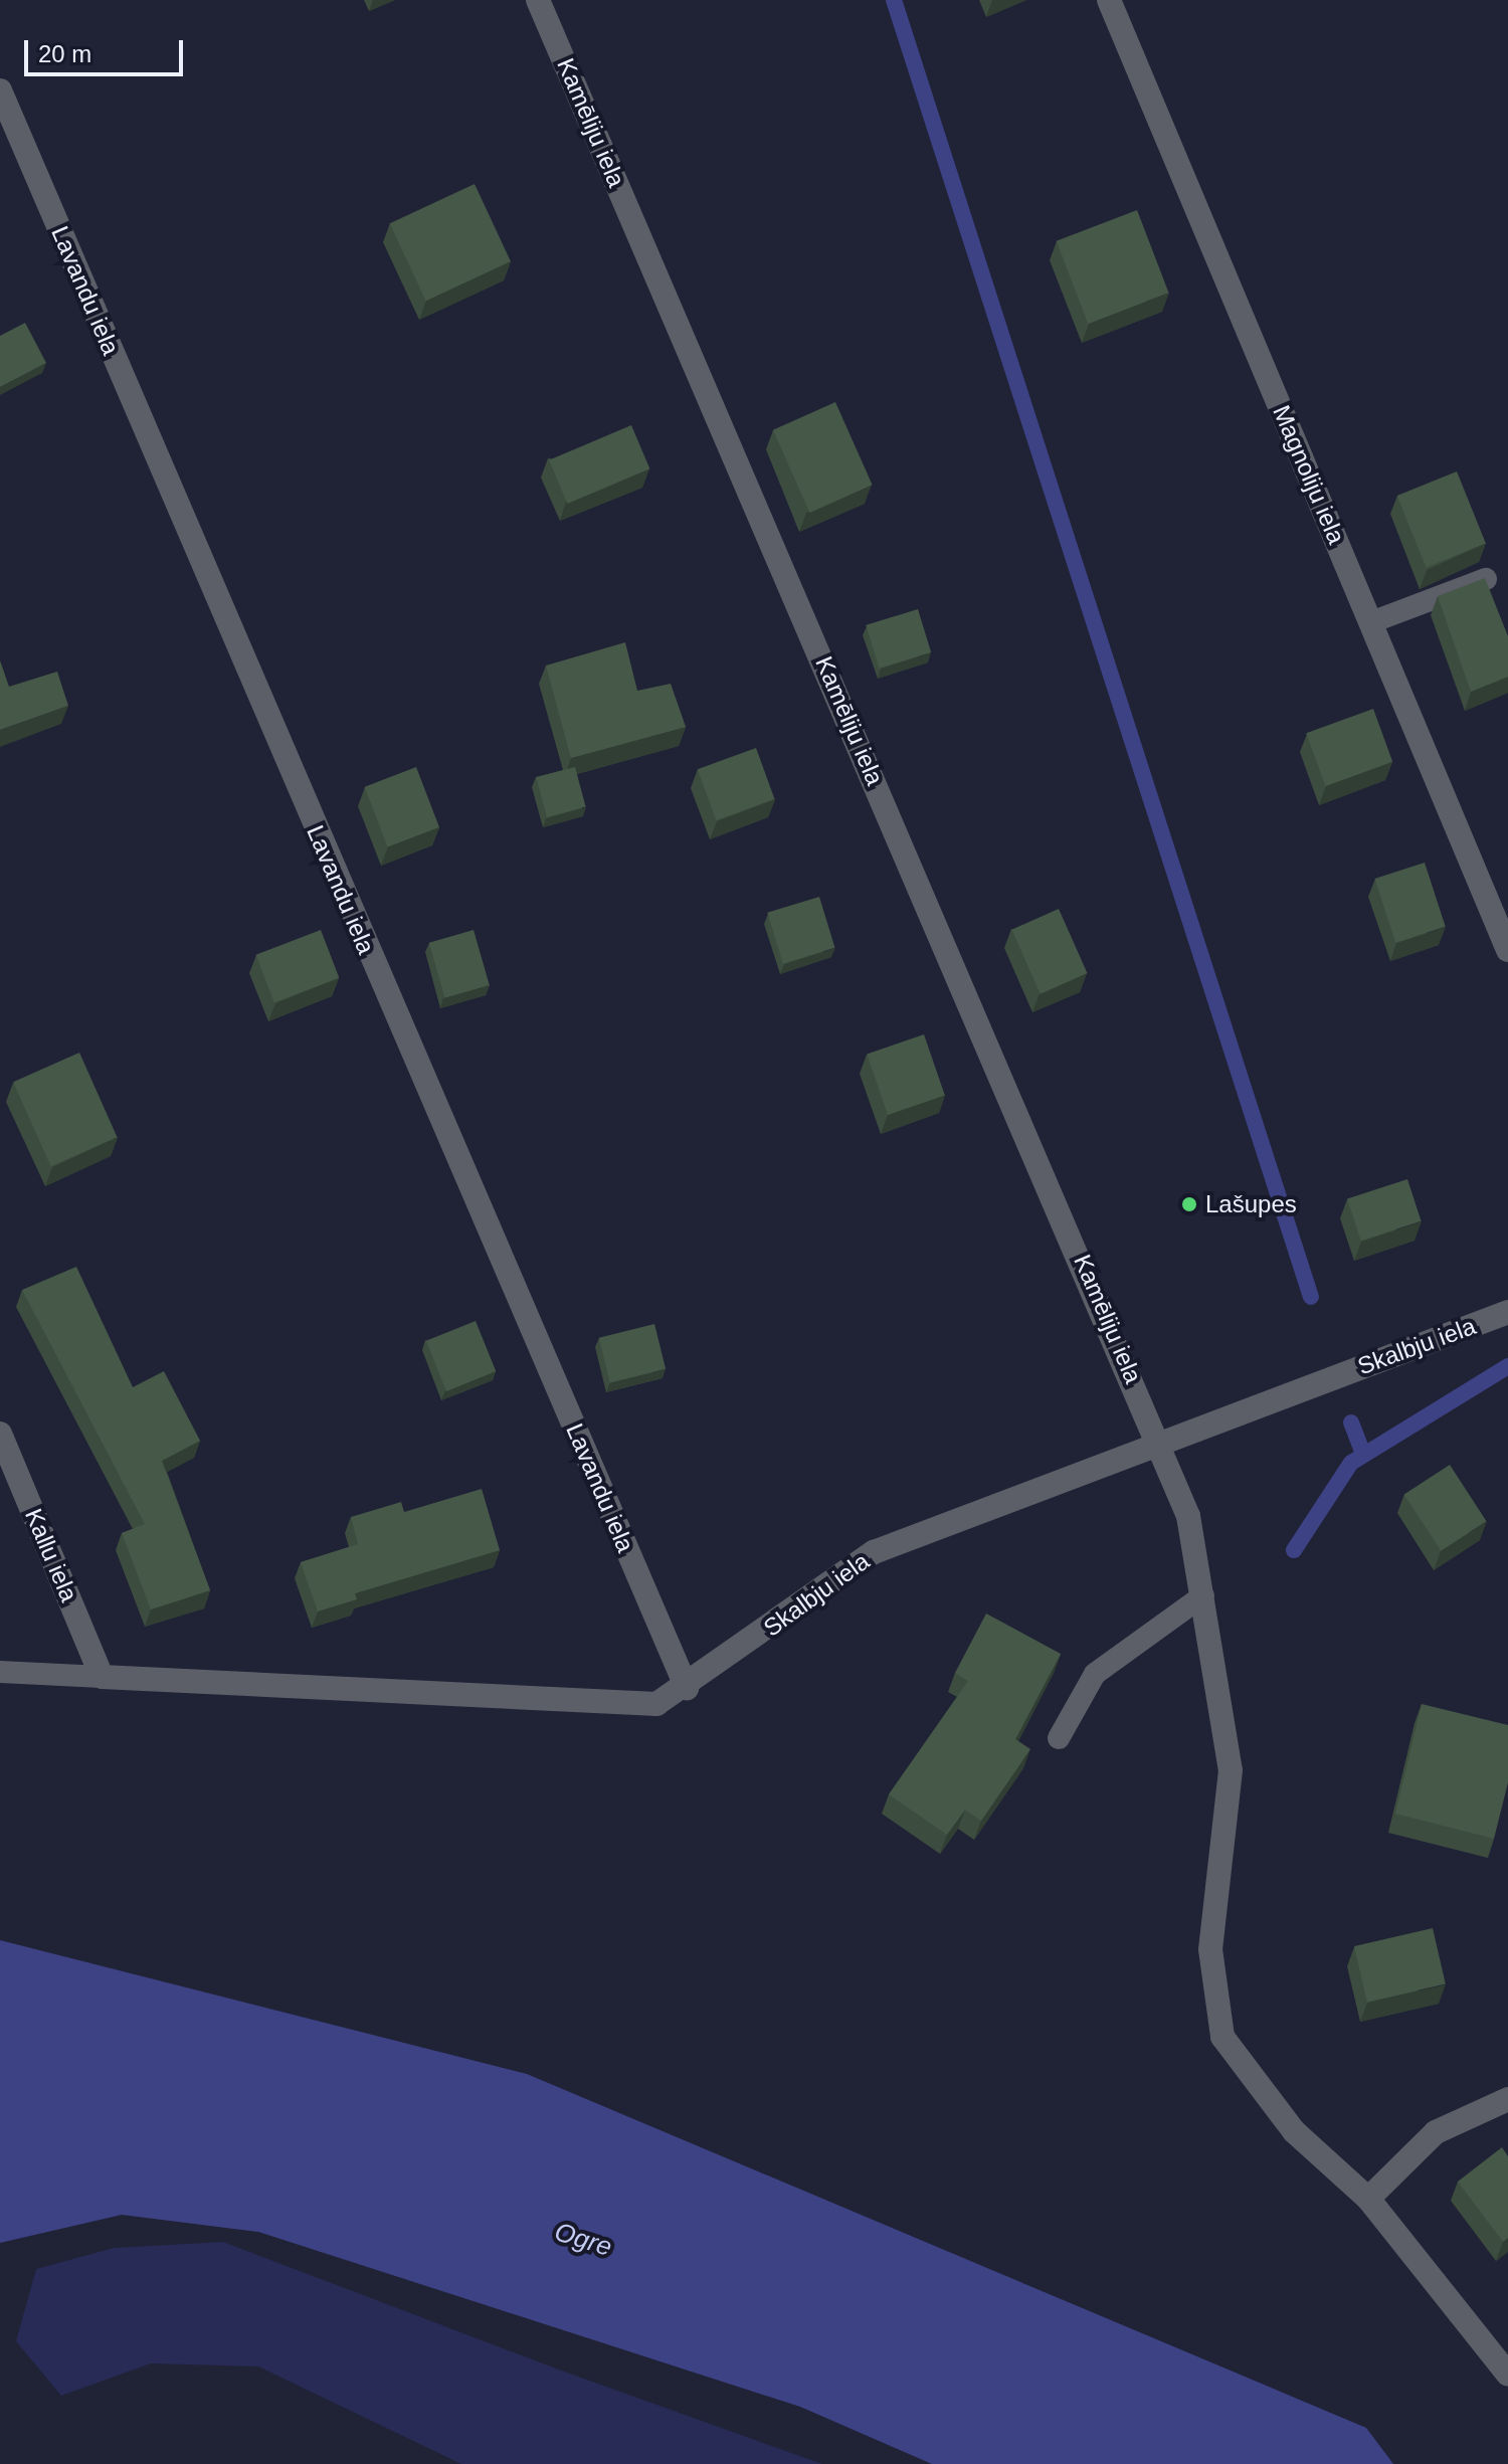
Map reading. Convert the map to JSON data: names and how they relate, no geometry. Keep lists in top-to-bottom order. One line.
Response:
{"streets":{"street":["Kamēliju iela","Lavandu iela","Magnoliju iela","Skalbju iela","Kallu iela"]},"crossings":[["Kamēliju iela","Skalbju iela"],["Lavandu iela","Skalbju iela"],["Skalbju iela","Kallu iela"]],"water":["Ogre"],"places":["Lašupes"],"scale_bar":"20 m"}
